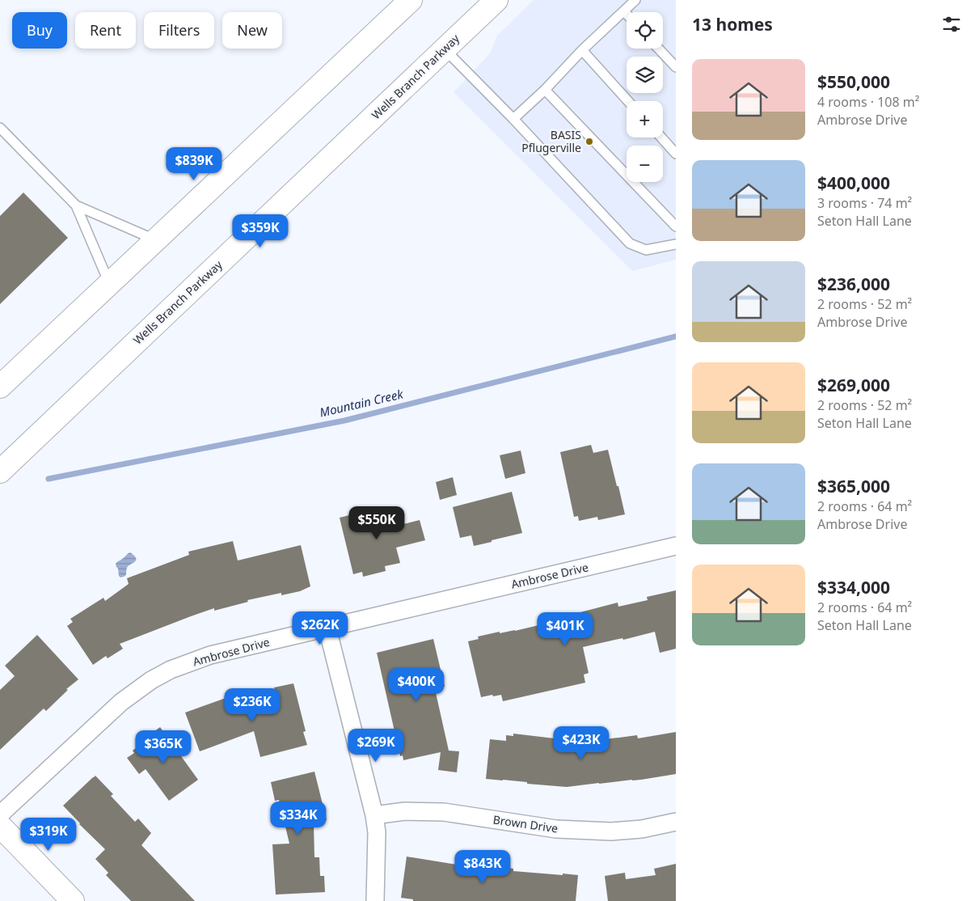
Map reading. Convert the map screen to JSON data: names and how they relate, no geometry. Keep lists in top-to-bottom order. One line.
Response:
{"streets":{"main road":["Wells Branch Parkway"],"street":["Ambrose Drive","Brown Drive"]},"water":["Mountain Creek"],"places":["BASIS Pflugerville"],"page":{"heading":"13 homes","map_buttons":["+","−"],"chip":["Buy","Rent","Filters","New"],"list":[{"name":"$550,000","note":"4 rooms · 108 m² · Ambrose Drive"},{"name":"$400,000","note":"3 rooms · 74 m² · Seton Hall Lane"},{"name":"$236,000","note":"2 rooms · 52 m² · Ambrose Drive"},{"name":"$269,000","note":"2 rooms · 52 m² · Seton Hall Lane"},{"name":"$365,000","note":"2 rooms · 64 m² · Ambrose Drive"},{"name":"$334,000","note":"2 rooms · 64 m² · Seton Hall Lane"}],"price":["$839K","$359K","$550K","$262K","$401K","$400K","$236K","$423K","$269K","$365K","$334K","$319K","$843K"]}}
